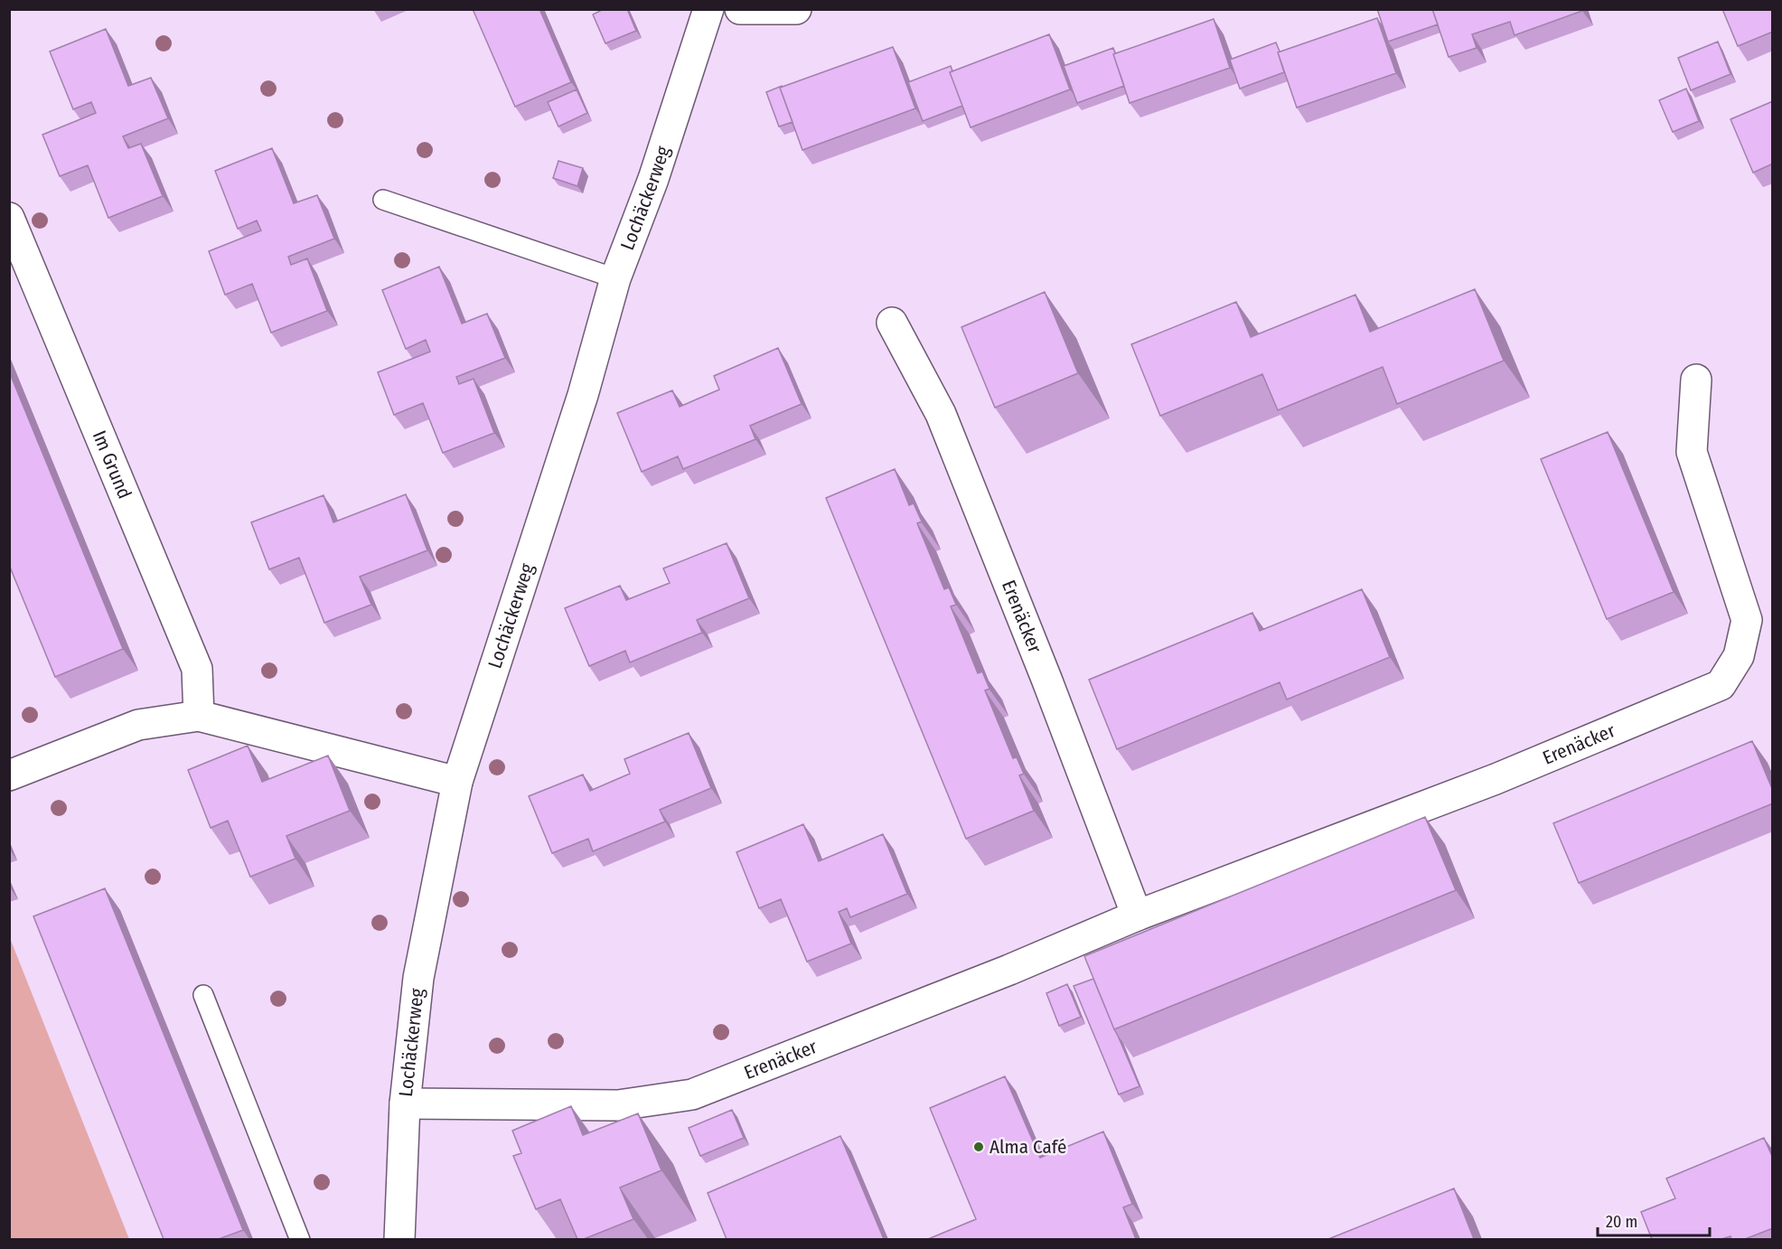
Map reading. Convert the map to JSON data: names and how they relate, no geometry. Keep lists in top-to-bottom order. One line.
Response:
{"streets":{"street":["Lochäckerweg","Im Grund","Erenäcker"]},"crossings":[["Lochäckerweg","Erenäcker"]],"places":["Alma Café"],"scale_bar":"20 m"}
